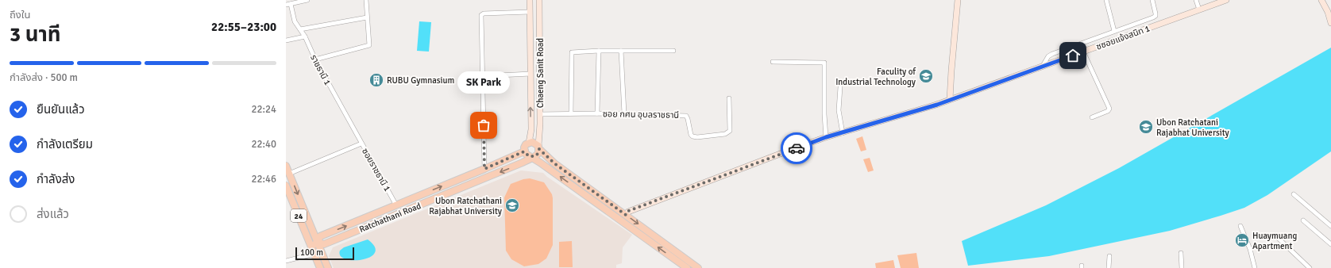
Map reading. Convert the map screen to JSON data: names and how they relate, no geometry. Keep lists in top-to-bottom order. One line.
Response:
{"streets":{"main road":["24","Ratchathani Road"],"street":["ซซอยแจ้งสนิท 1","ราชธานี 1","Chaeng Sanit Road","ซอย กศน อุบลราชธานี","ซอยราชธานี 1"]},"crossings":[["ราชธานี 1","ซอยราชธานี 1"],["Chaeng Sanit Road","ซอย กศน อุบลราชธานี"],["Chaeng Sanit Road","Ratchathani Road"],["ซอยราชธานี 1","Ratchathani Road"],["24","Ratchathani Road"]],"places":{"school or university":["Faculity of Industrial Technology","Ubon Ratchatani Rajabhat University","Ubon Ratchathani Rajabhat University"],"building":["RUBU Gymnasium"],"other":["SK Park"],"hotel":["Huaymuang Apartment"]},"scale_bar":"100 m","page":{"heading":["3 นาที","ถึงใน","22:55–23:00"],"bar":"กำลังส่ง · 500 m","bubble":"SK Park","list":[["ยืนยันแล้ว","22:24"],["กำลังเตรียม","22:40"],["กำลังส่ง","22:46"],"ส่งแล้ว"],"scale":"100 m"}}
